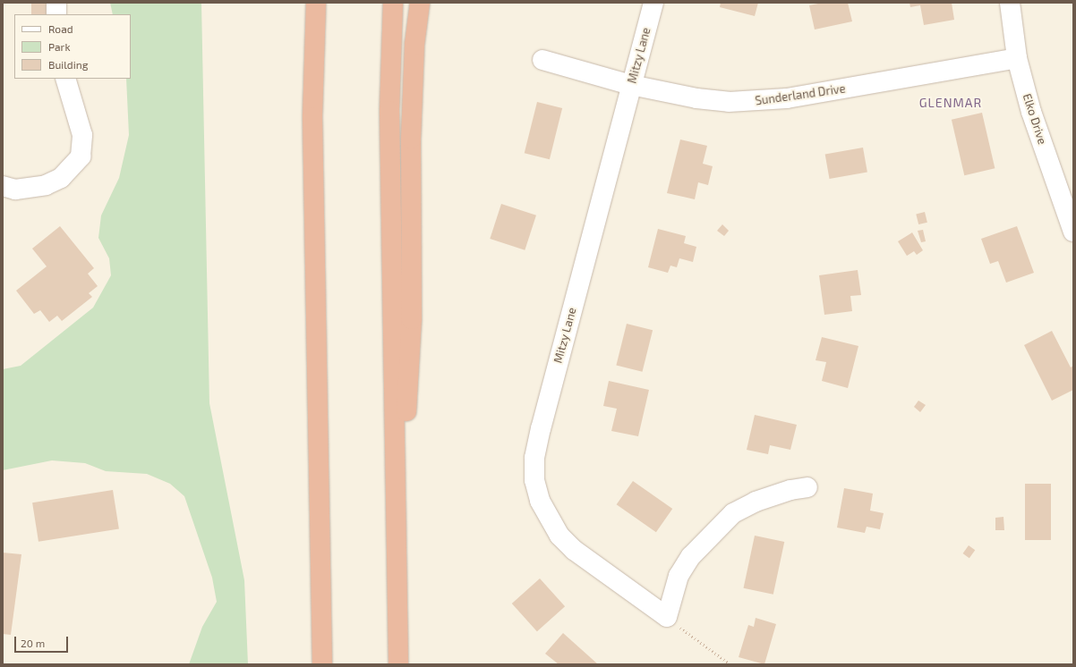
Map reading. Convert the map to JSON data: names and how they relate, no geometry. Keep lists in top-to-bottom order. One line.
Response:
{"streets":{"street":["Mitzy Lane","Sunderland Drive","Elko Drive"]},"crossings":[["Mitzy Lane","Sunderland Drive"],["Sunderland Drive","Elko Drive"]],"districts":["GLENMAR"],"legend":["Road","Park","Building"],"scale_bar":"20 m"}
